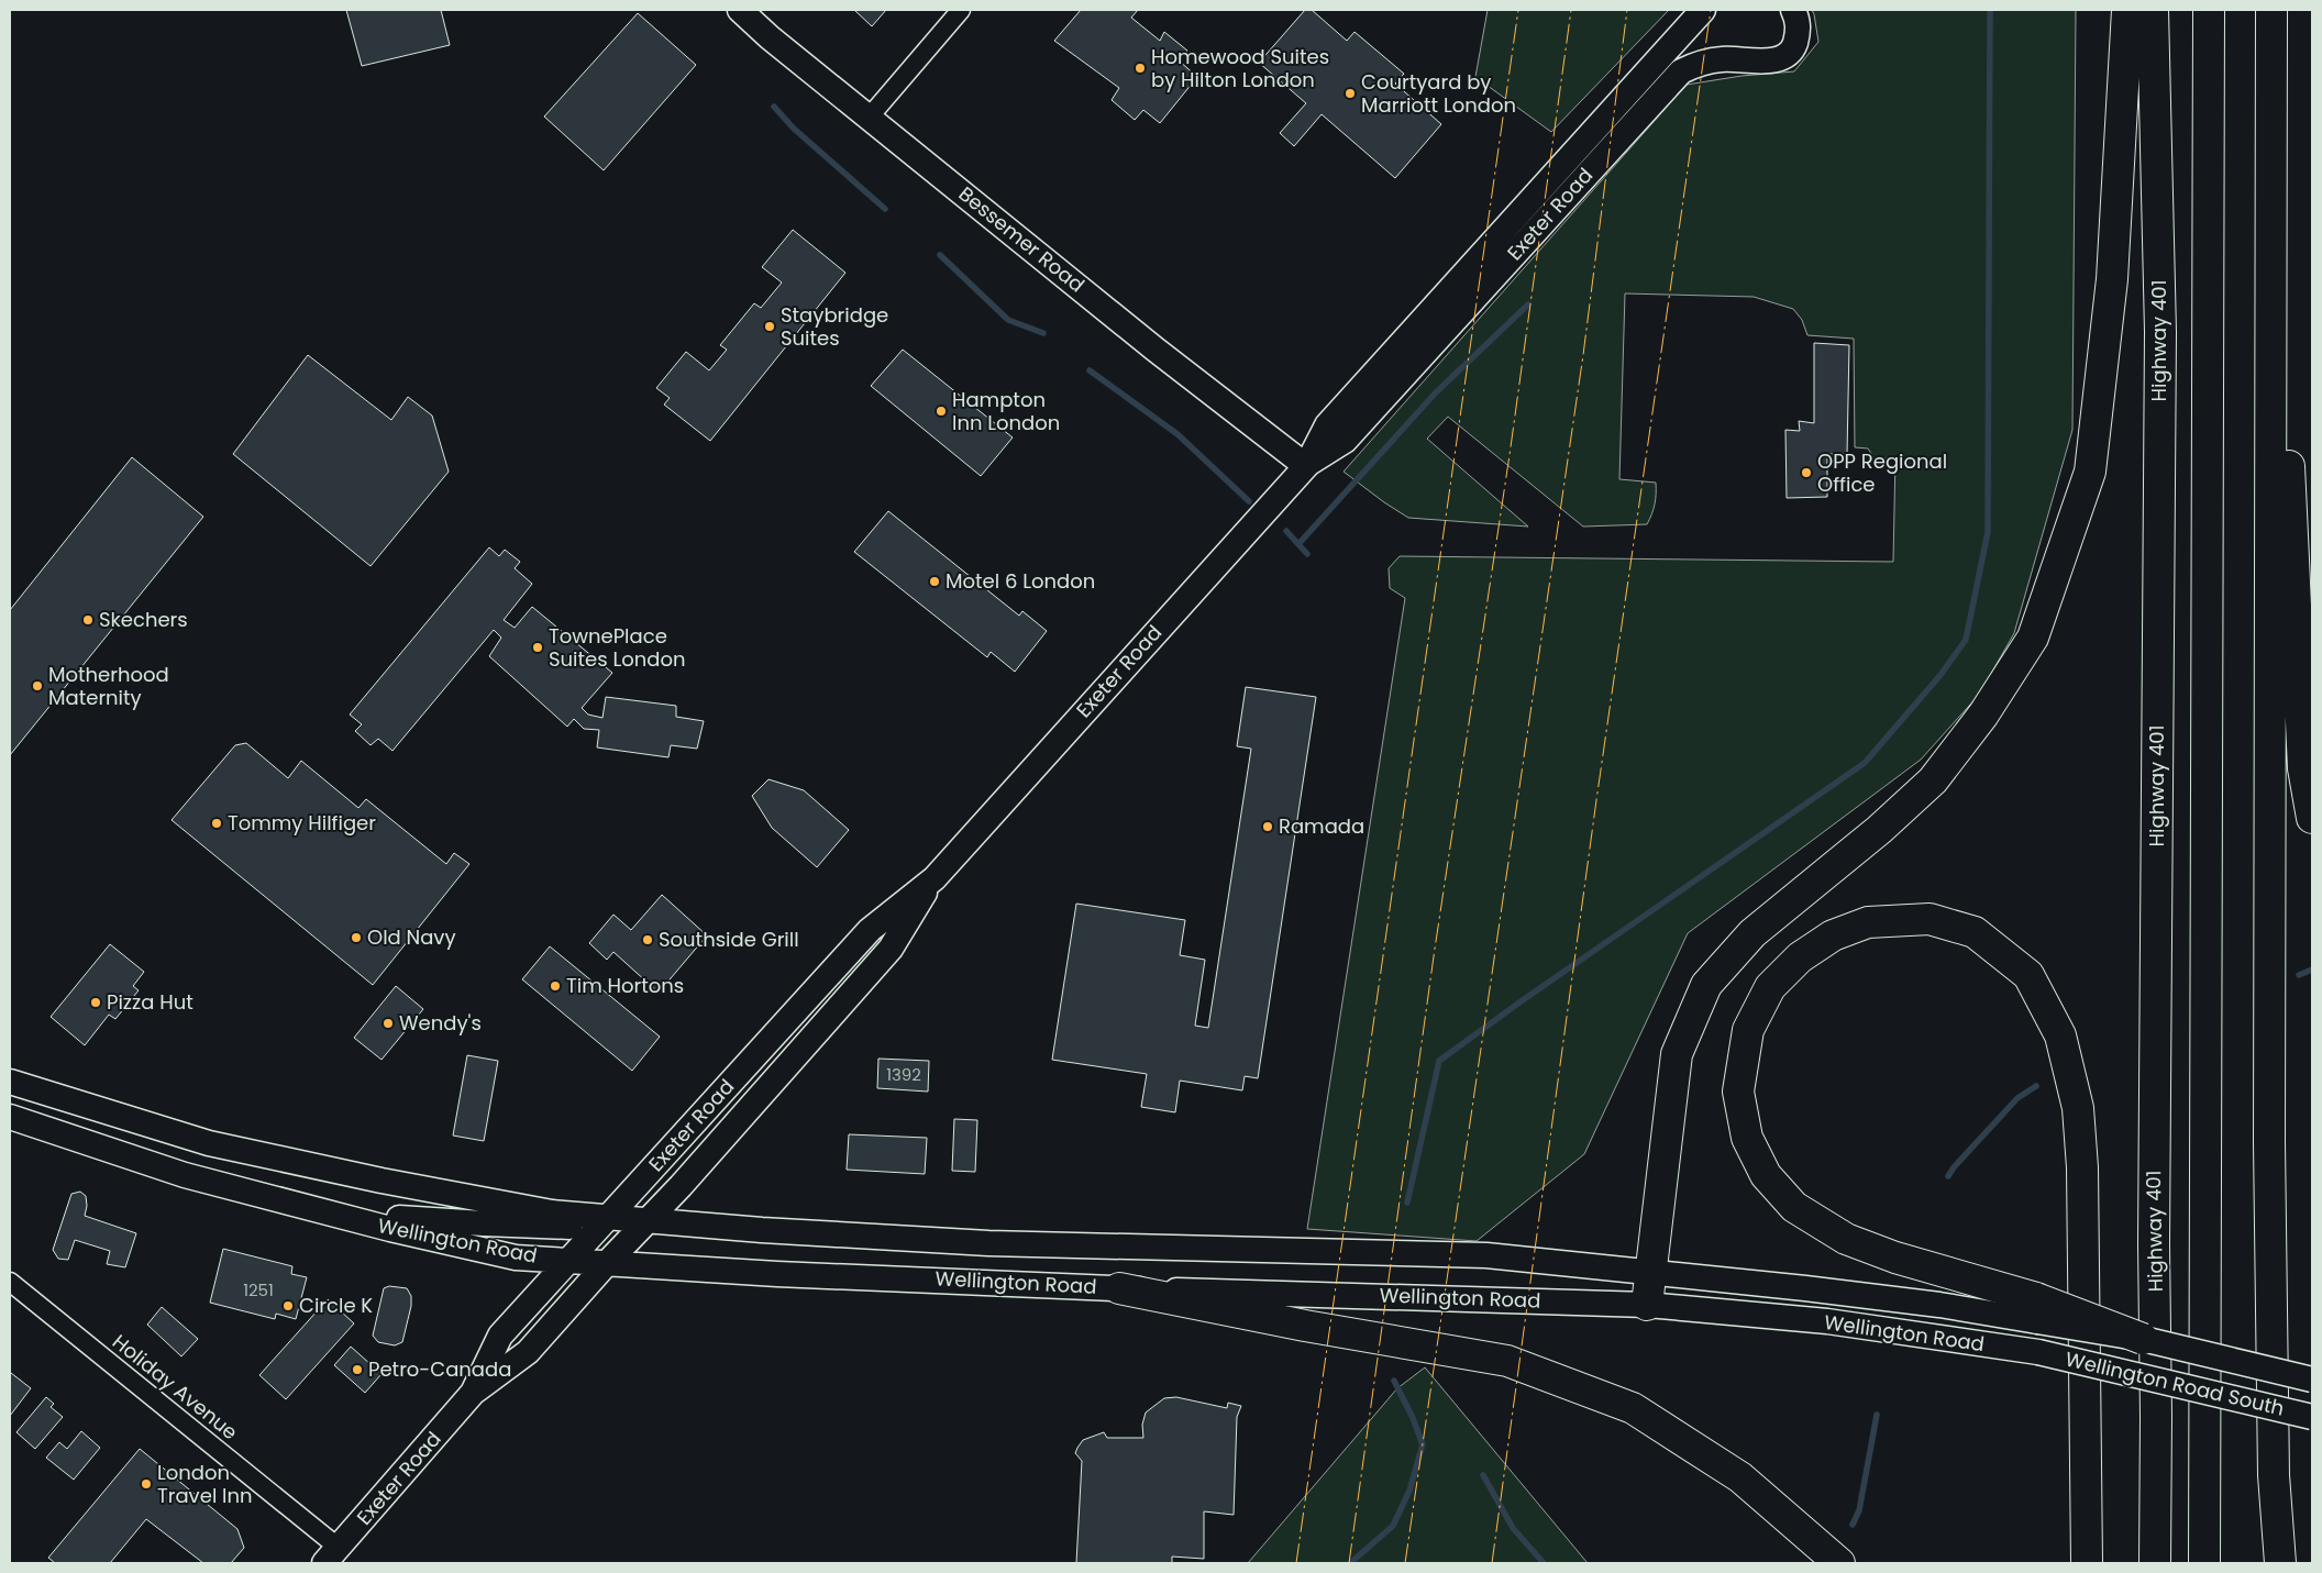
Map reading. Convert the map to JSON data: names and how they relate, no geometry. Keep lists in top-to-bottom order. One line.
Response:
{"streets":{"highway":["Highway 401"],"main road":["Exeter Road","Bessemer Road","Wellington Road","Wellington Road South"],"street":["Holiday Avenue"]},"crossings":[["Exeter Road","Bessemer Road"],["Exeter Road","Wellington Road"],["Exeter Road","Holiday Avenue"],["Wellington Road","Wellington Road South"]],"places":["Homewood Suites by Hilton London","Courtyard by Marriott London","Staybridge Suites","Hampton Inn London","OPP Regional Office","Motel 6 London","Skechers","TownePlace Suites London","Motherhood Maternity","Tommy Hilfiger","Ramada","Old Navy","Southside Grill","Tim Hortons","Pizza Hut","Wendy's","Circle K","Petro-Canada","London Travel Inn"],"house_numbers":["1392","1251"]}
